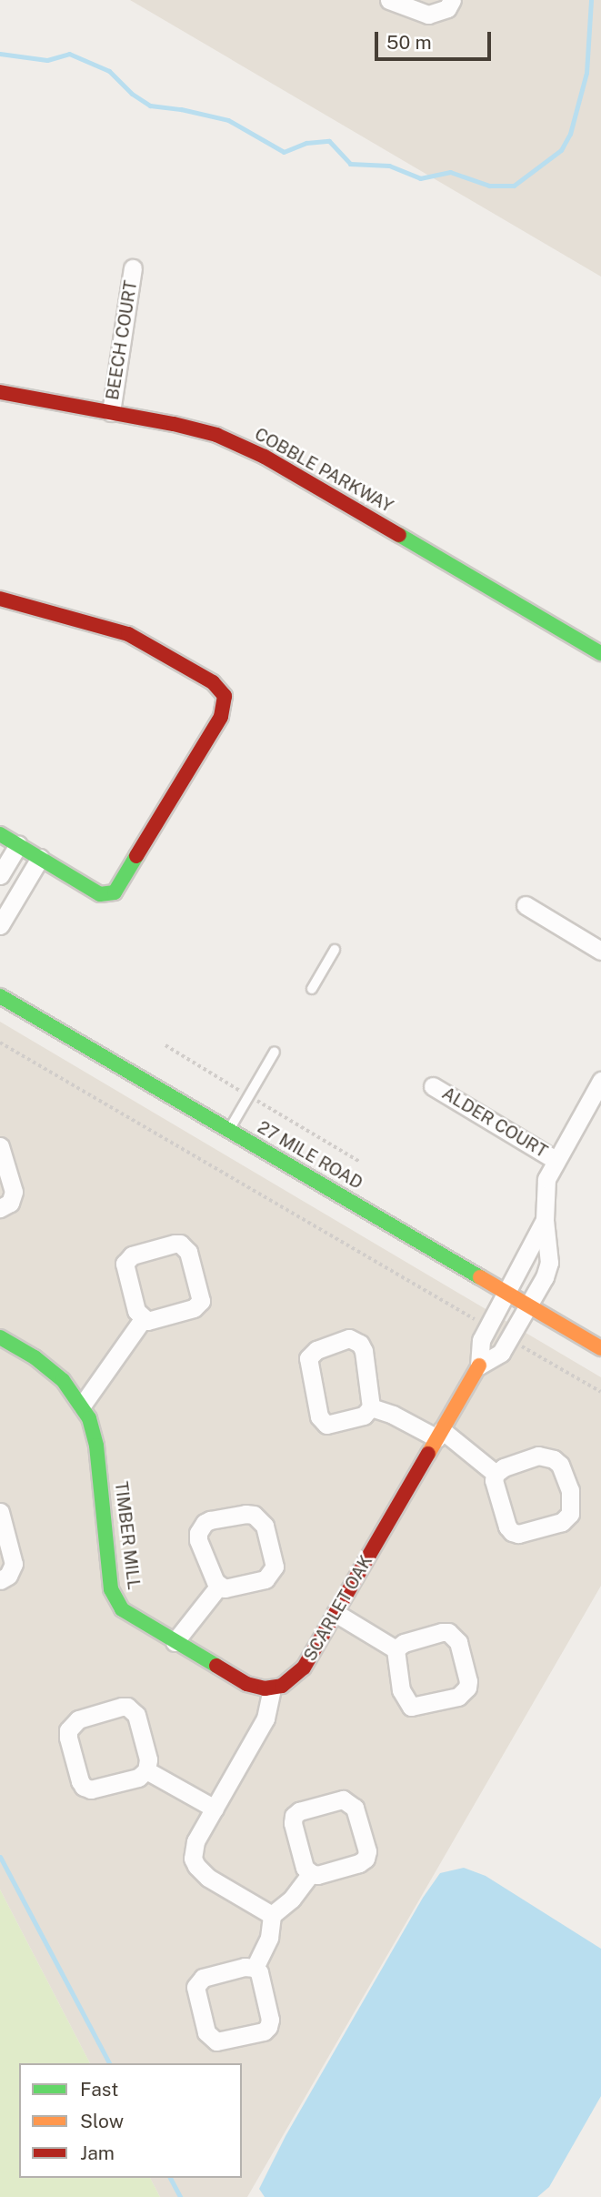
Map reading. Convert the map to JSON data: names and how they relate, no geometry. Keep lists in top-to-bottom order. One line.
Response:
{"streets":{"street":["BEECH COURT","COBBLE PARKWAY","ALDER COURT","27 MILE ROAD","TIMBER MILL","SCARLET OAK"]},"crossings":[["BEECH COURT","COBBLE PARKWAY"],["ALDER COURT","SCARLET OAK"],["27 MILE ROAD","SCARLET OAK"],["TIMBER MILL","SCARLET OAK"]],"legend":["Fast","Slow","Jam"],"scale_bar":"50 m"}
